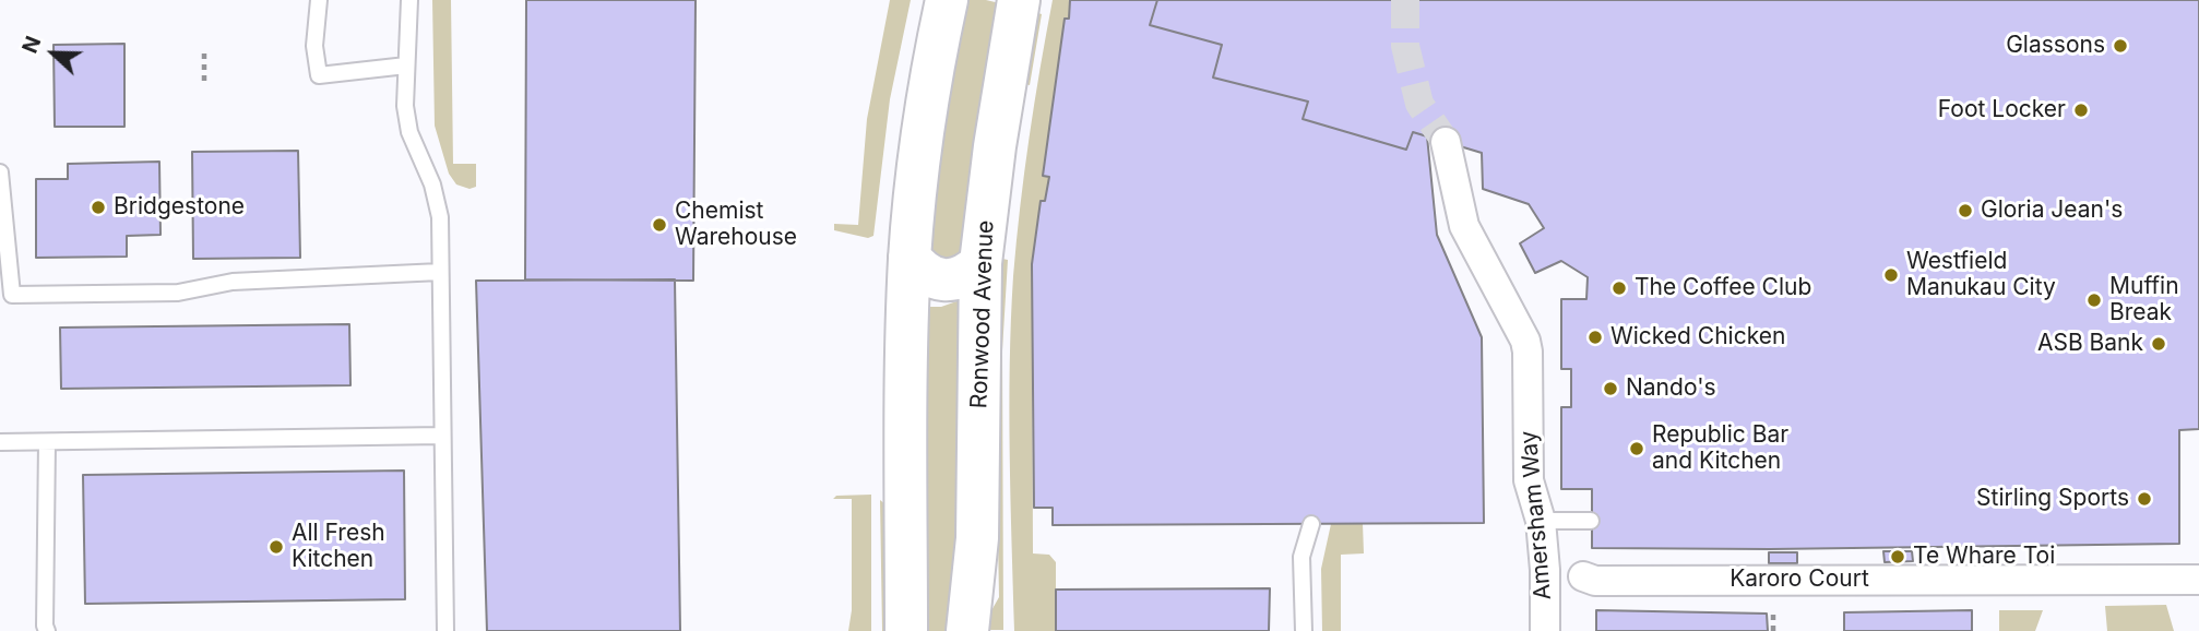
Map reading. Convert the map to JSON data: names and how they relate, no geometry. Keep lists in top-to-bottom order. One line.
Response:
{"streets":{"main road":["Ronwood Avenue"],"street":["Amersham Way","Karoro Court"]},"places":["Glassons","Foot Locker","Bridgestone","Gloria Jean's","Chemist Warehouse","Westfield Manukau City","The Coffee Club","Muffin Break","Wicked Chicken","ASB Bank","Nando's","Republic Bar and Kitchen","Stirling Sports","All Fresh Kitchen","Te Whare Toi"],"north":"left"}
